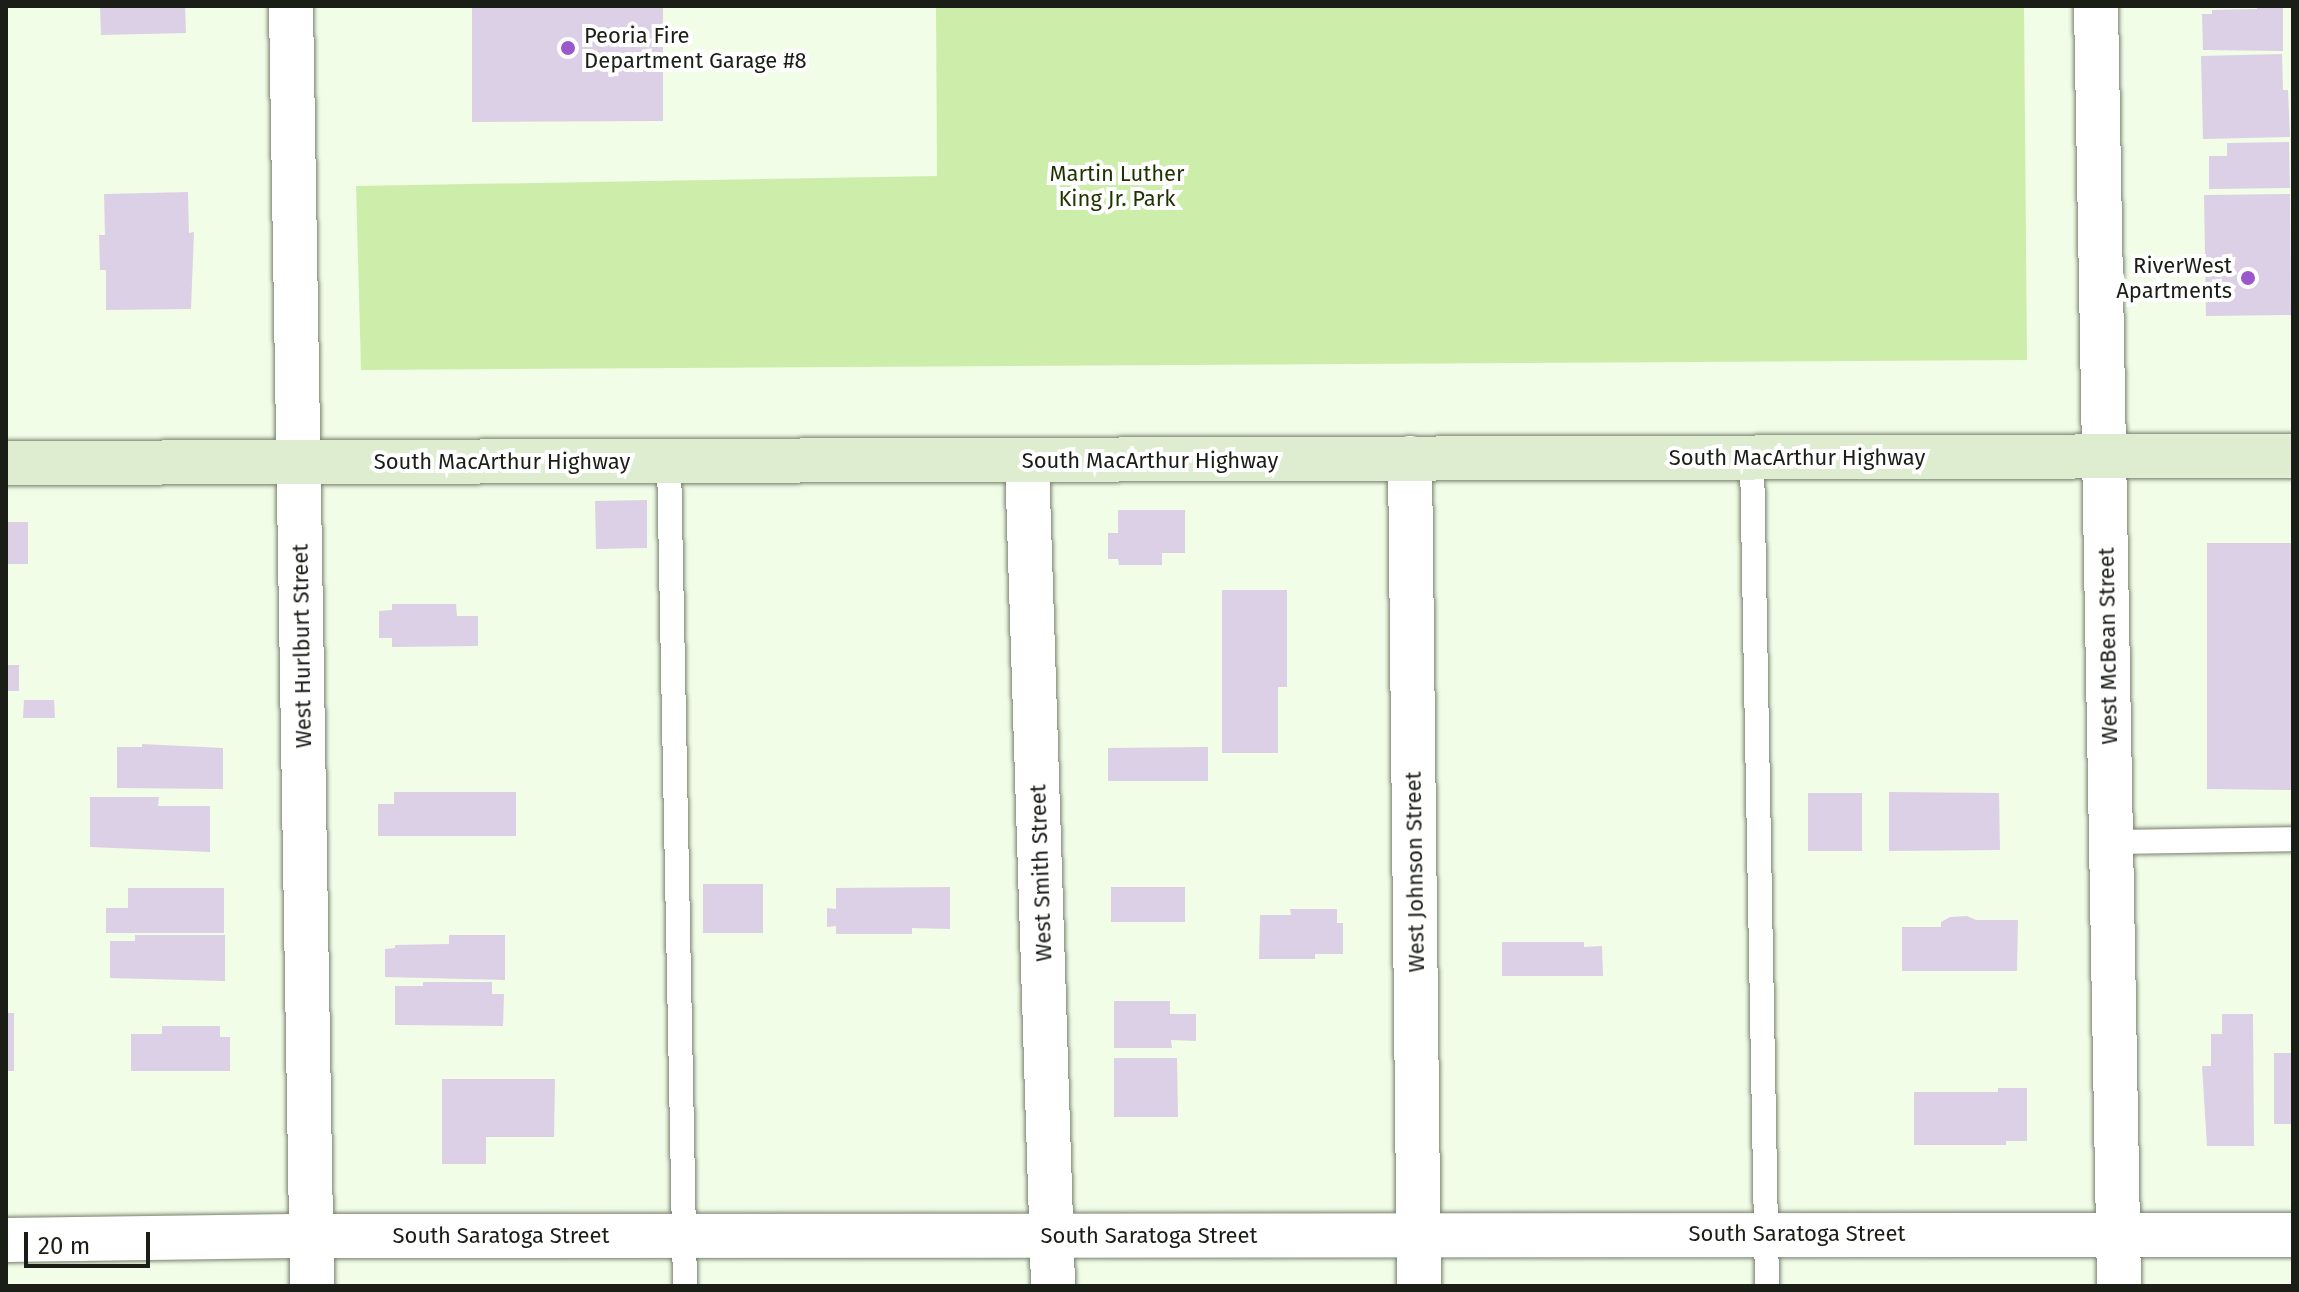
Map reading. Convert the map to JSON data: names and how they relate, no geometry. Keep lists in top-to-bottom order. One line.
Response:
{"streets":{"main road":["South MacArthur Highway"],"street":["West Hurlburt Street","West McBean Street","West Johnson Street","West Smith Street","South Saratoga Street"]},"crossings":[["South MacArthur Highway","West Hurlburt Street"],["South MacArthur Highway","West McBean Street"],["South MacArthur Highway","West Johnson Street"],["South MacArthur Highway","West Smith Street"],["West Hurlburt Street","South Saratoga Street"],["West McBean Street","South Saratoga Street"],["West Johnson Street","South Saratoga Street"],["West Smith Street","South Saratoga Street"]],"parks":["Martin Luther King Jr. Park"],"places":["Peoria Fire Department Garage #8","RiverWest Apartments"],"scale_bar":"20 m"}
